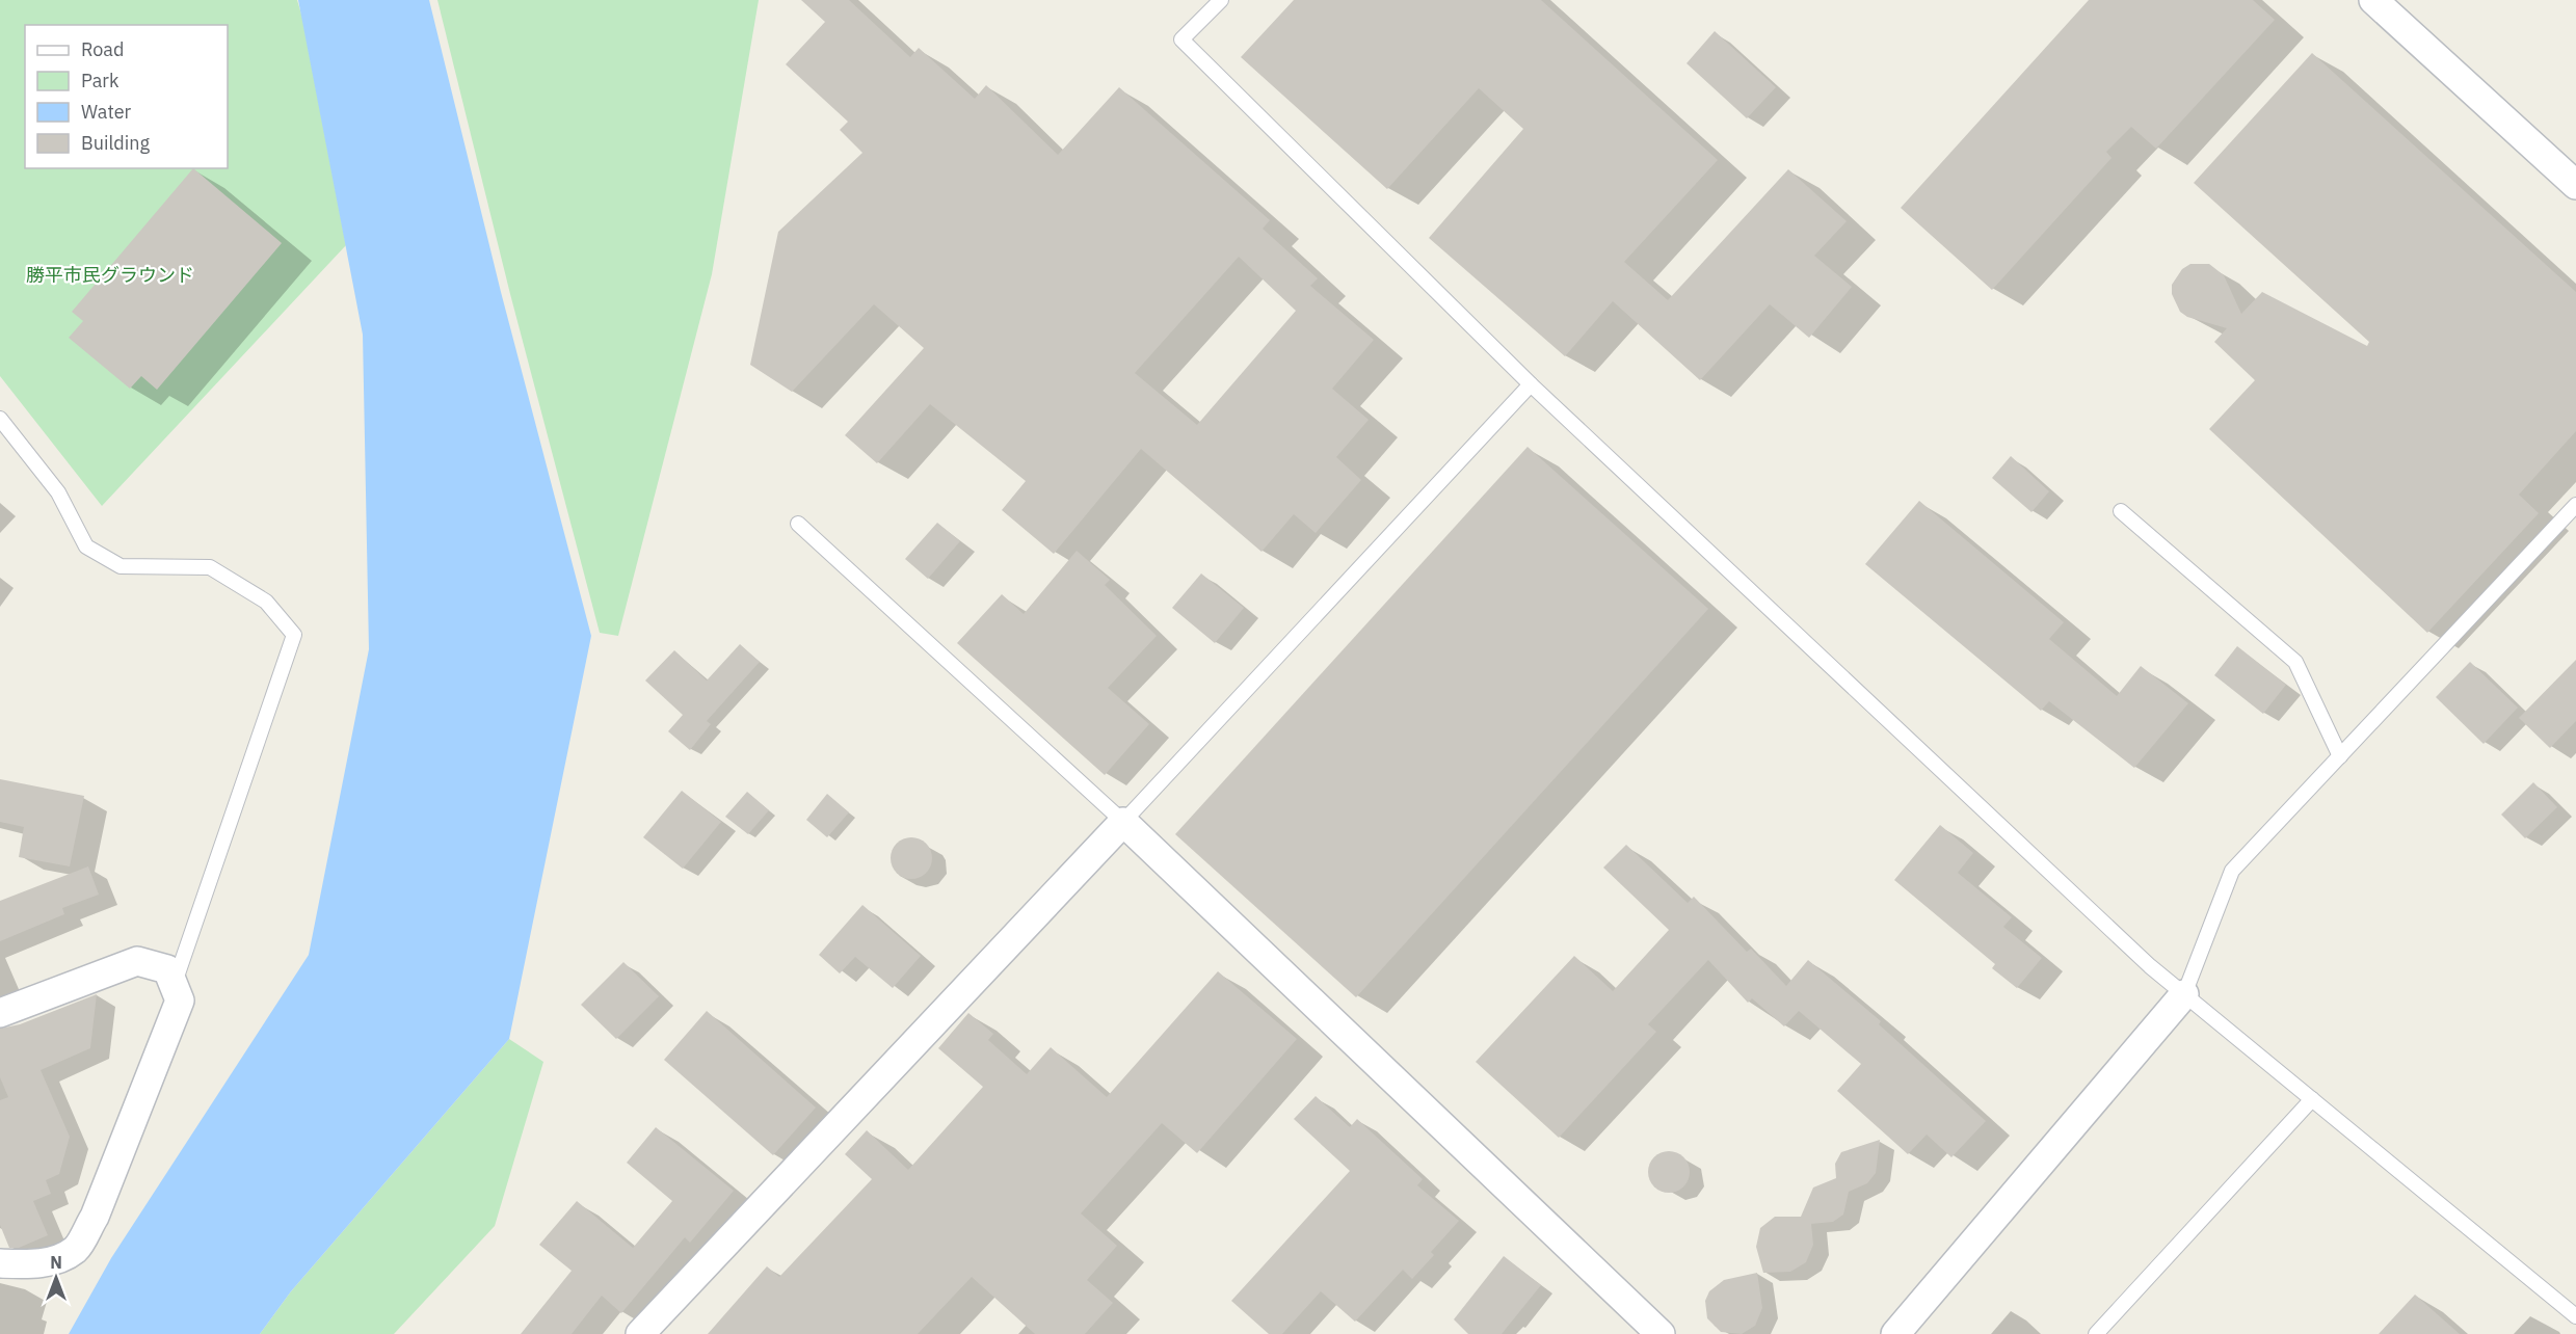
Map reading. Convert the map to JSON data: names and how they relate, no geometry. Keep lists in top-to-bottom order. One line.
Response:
{"parks":["勝平市民グラウンド"],"legend":["Road","Park","Water","Building"],"north":"top"}
